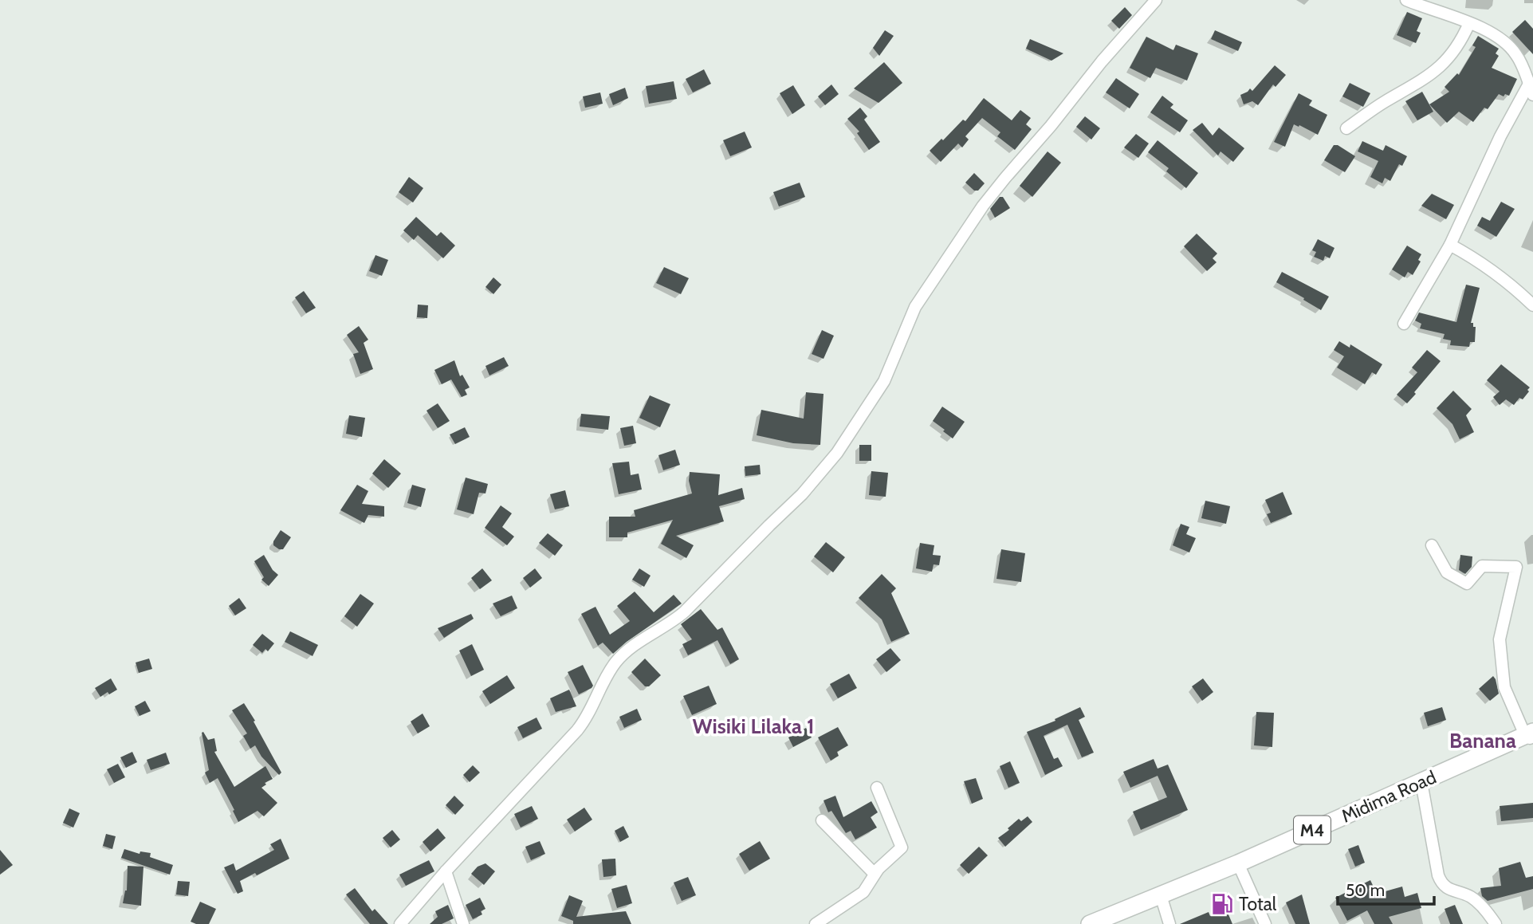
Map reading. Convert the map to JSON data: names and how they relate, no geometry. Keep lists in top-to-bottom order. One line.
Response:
{"streets":{"main road":["Midima Road","M4"]},"districts":["Wisiki Lilaka 1","Banana"],"places":{"fuel station":["Total"]},"scale_bar":"50 m"}
